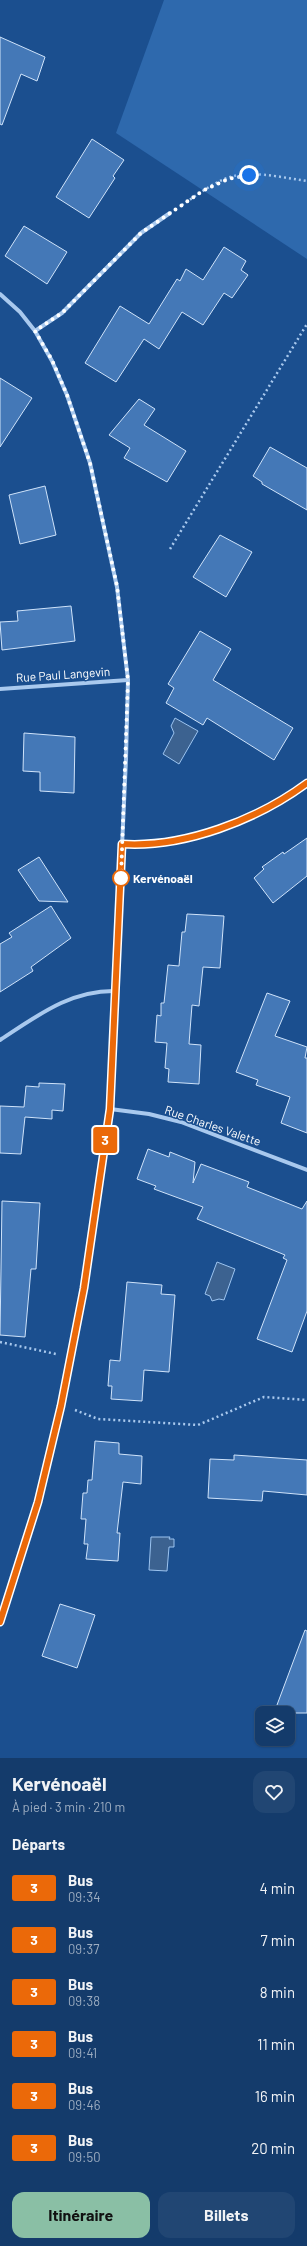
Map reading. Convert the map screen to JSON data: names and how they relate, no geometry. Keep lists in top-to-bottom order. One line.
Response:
{"streets":{"street":["Rue Paul Langevin","Rue Charles Valette"]},"crossings":[["Rue Paul Langevin","Rue Charles Valette"]],"places":["Kervénoaël"],"lines":["bus line 3"],"page":{"on_map":"3","heading":[["Kervénoaël","À pied · 3 min · 210 m"],"Départs"],"list":[{"mark":"3","name":"Bus","note":"09:34","value":"4 min"},{"mark":"3","name":"Bus","note":"09:37","value":"7 min"},{"mark":"3","name":"Bus","note":"09:38","value":"8 min"},{"mark":"3","name":"Bus","note":"09:41","value":"11 min"},{"mark":"3","name":"Bus","note":"09:46","value":"16 min"},{"mark":"3","name":"Bus","note":"09:50","value":"20 min"}],"buttons":["Itinéraire","Billets"]}}
